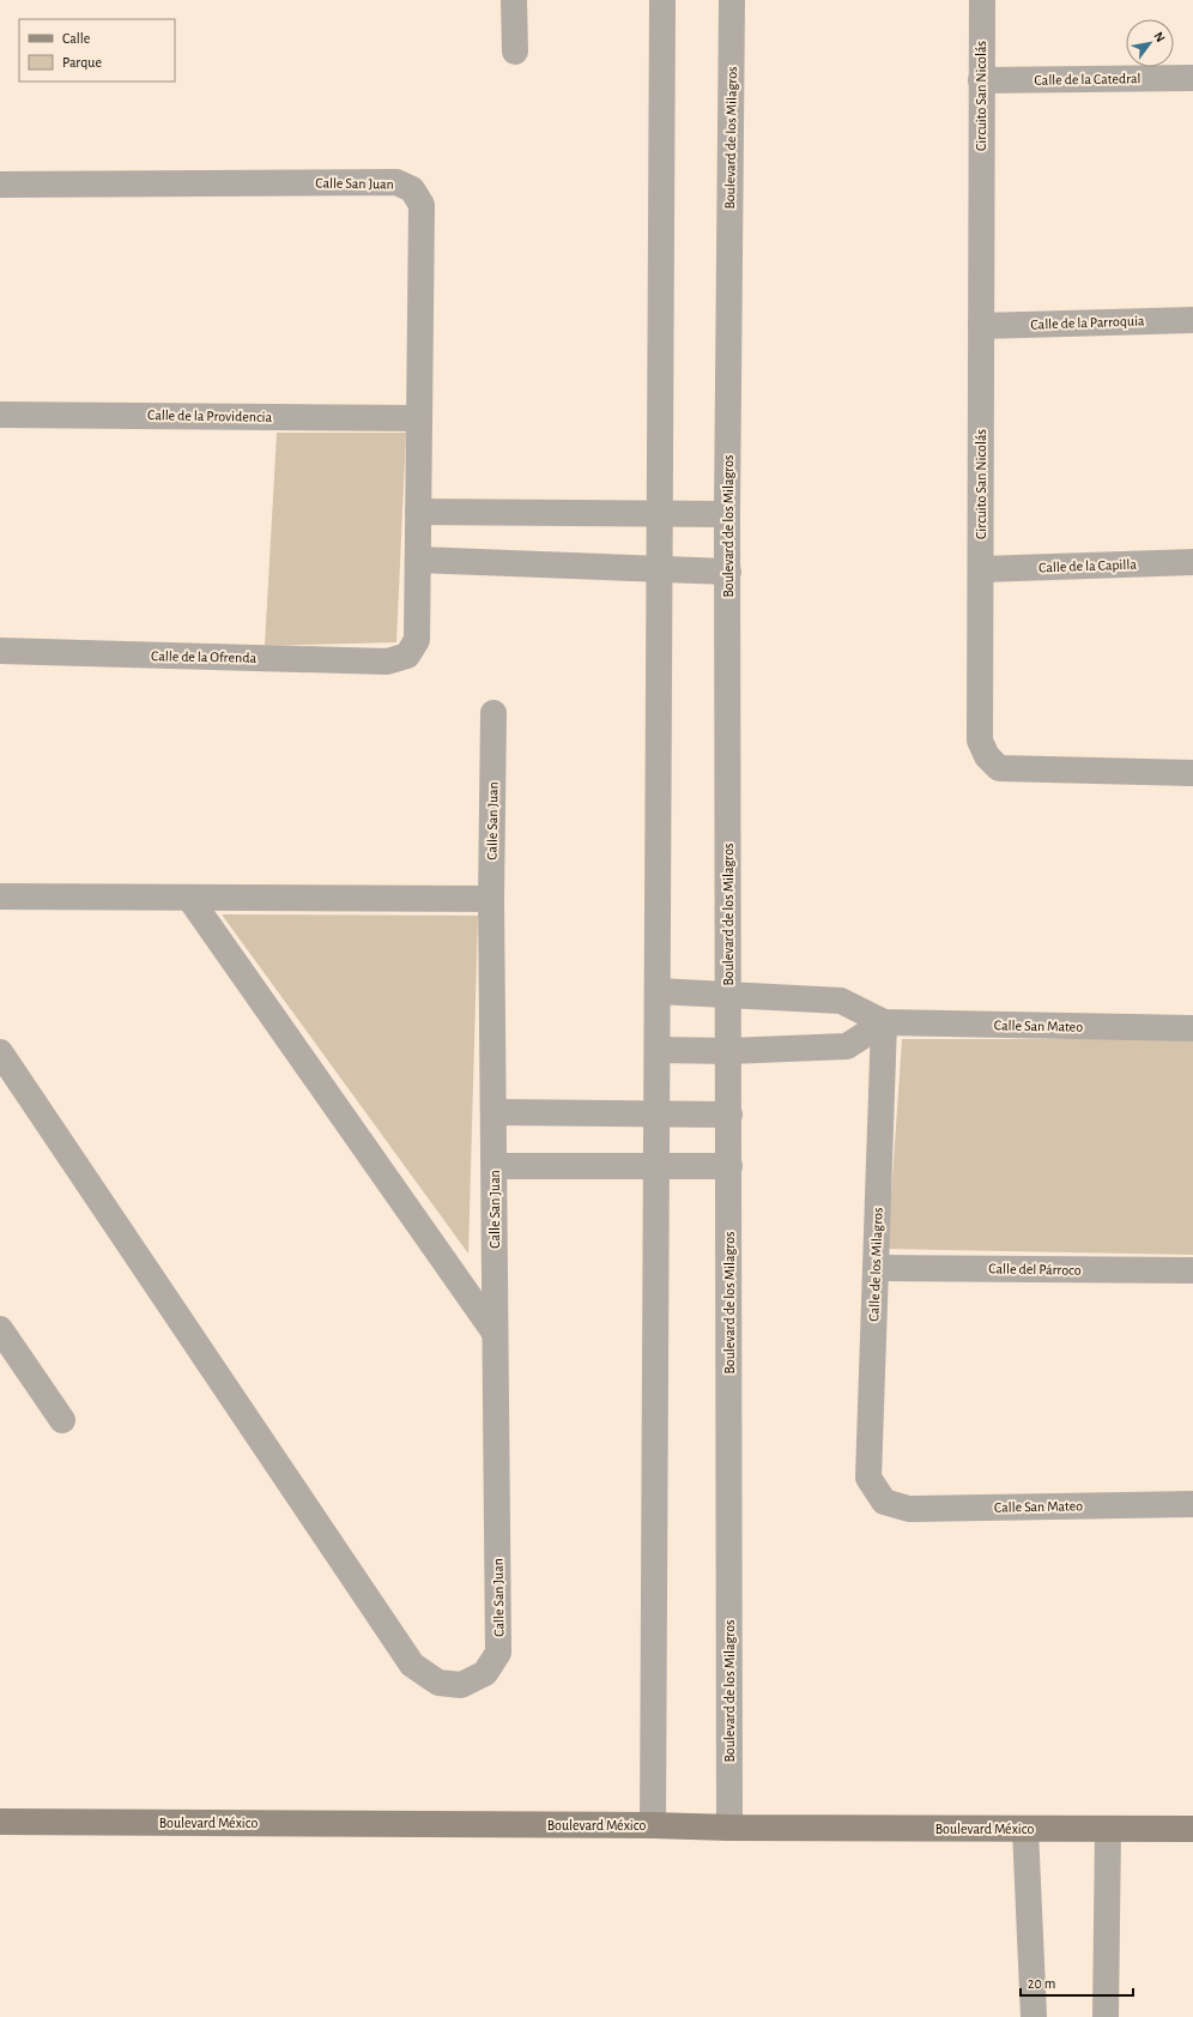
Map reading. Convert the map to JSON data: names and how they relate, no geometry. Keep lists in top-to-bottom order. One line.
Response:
{"streets":{"main road":["Boulevard México"],"street":["Calle de la Catedral","Circuito San Nicolás","Boulevard de los Milagros","Calle San Juan","Calle de la Parroquia","Calle de la Providencia","Calle de la Capilla","Calle de la Ofrenda","Calle San Mateo","Calle de los Milagros","Calle del Párroco"]},"crossings":[["Calle de la Catedral","Circuito San Nicolás"],["Circuito San Nicolás","Calle de la Parroquia"],["Circuito San Nicolás","Calle de la Capilla"],["Boulevard de los Milagros","Calle San Mateo"],["Boulevard de los Milagros","Boulevard México"],["Calle San Juan","Calle de la Providencia"],["Calle San Juan","Calle de la Ofrenda"],["Calle San Mateo","Calle de los Milagros"],["Calle de los Milagros","Calle del Párroco"]],"legend":["Calle","Parque"],"scale_bar":"20 m","north":"top right"}
